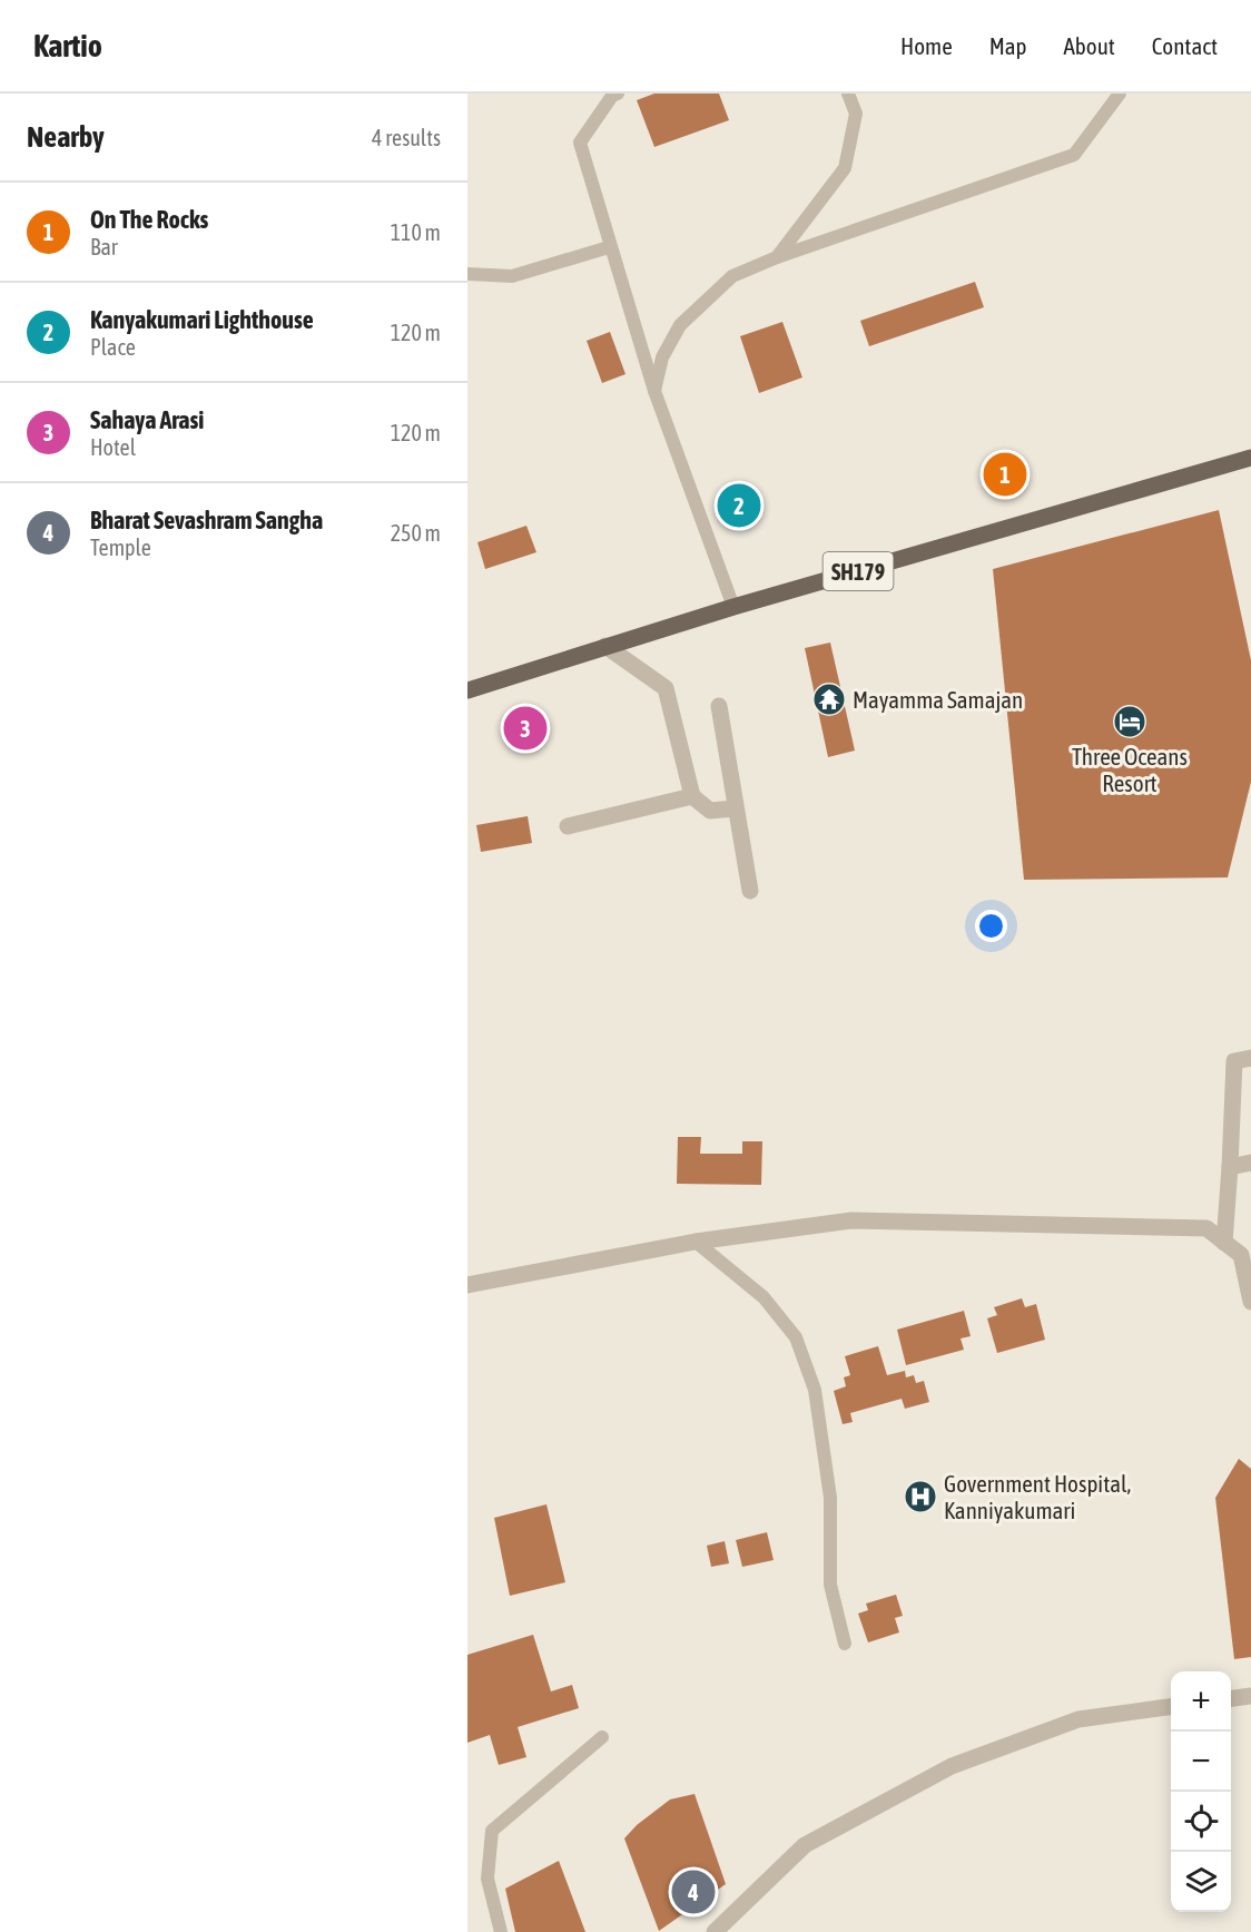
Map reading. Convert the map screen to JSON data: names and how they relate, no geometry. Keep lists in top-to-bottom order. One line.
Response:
{"streets":{"main road":["SH179"]},"places":{"temple":["Mayamma Samajan"],"hotel":["Three Oceans Resort"],"hospital":["Government Hospital, Kanniyakumari"]},"page":{"header":"Kartio","nav":["Home","Map","About","Contact"],"heading":["Nearby","4 results"],"list":[{"mark":"1","name":"On The Rocks","note":"Bar","value":"110 m"},{"mark":"2","name":"Kanyakumari Lighthouse","note":"Place","value":"120 m"},{"mark":"3","name":"Sahaya Arasi","note":"Hotel","value":"120 m"},{"mark":"4","name":"Bharat Sevashram Sangha","note":"Temple","value":"250 m"}],"pins":["1","2","3","4"],"map_buttons":["+","−"]}}
